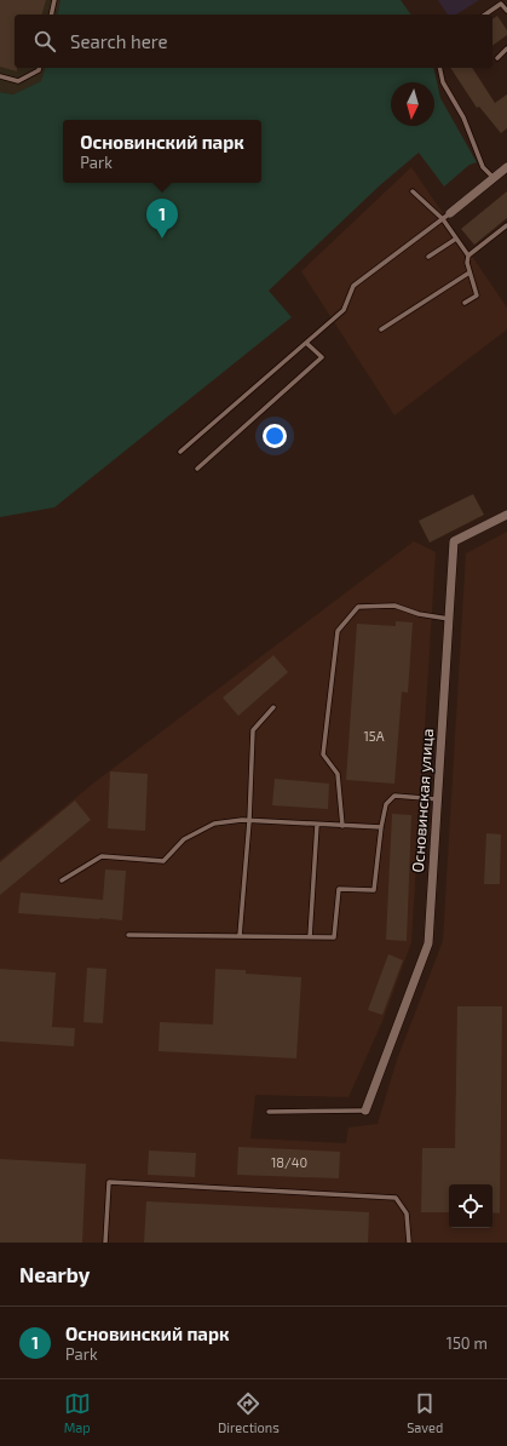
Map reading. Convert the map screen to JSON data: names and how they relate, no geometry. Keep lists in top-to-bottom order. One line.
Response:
{"streets":{"street":["Основинская улица"]},"house_numbers":["15А","18/40"],"north":"bottom","page":{"search":"Search here","popup":["Основинский парк","Park"],"pins":"1","heading":"Nearby","list":[{"mark":"1","name":"Основинский парк","note":"Park","value":"150 m"}],"nav":["Map","Directions","Saved"]}}
